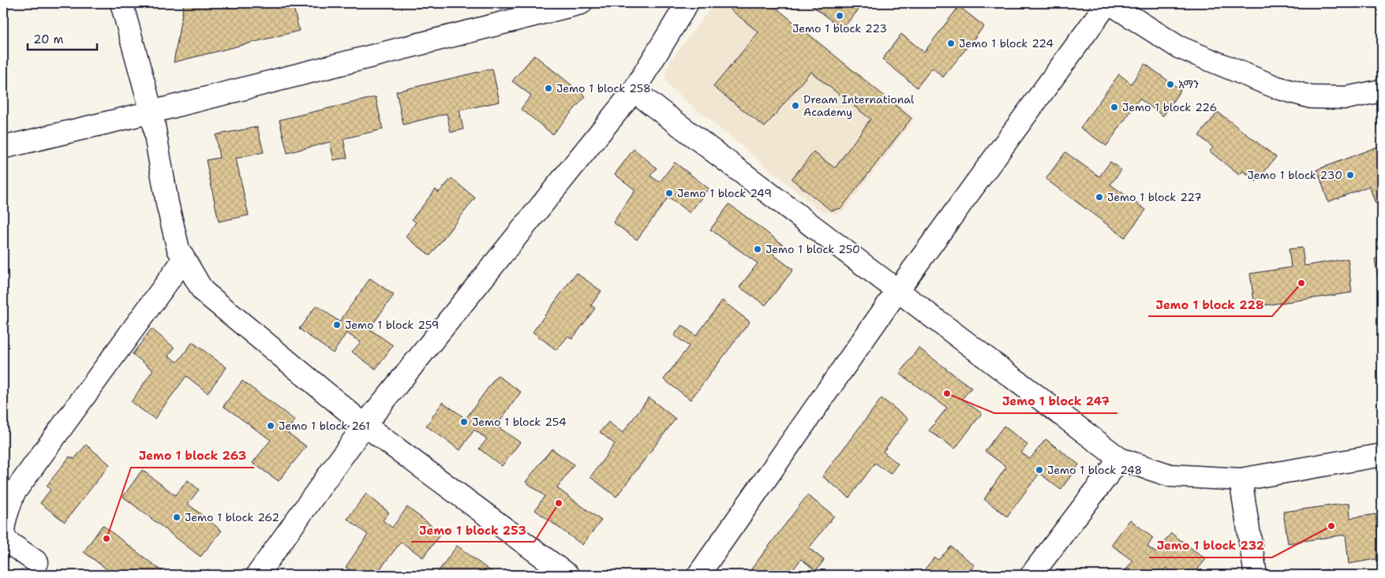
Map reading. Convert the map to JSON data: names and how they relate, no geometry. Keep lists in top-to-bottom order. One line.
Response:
{"places":["Jemo 1 block 223","Jemo 1 block 224","አማን","Jemo 1 block 258","Dream International Academy","Jemo 1 block 226","Jemo 1 block 230","Jemo 1 block 249","Jemo 1 block 227","Jemo 1 block 250","Jemo 1 block 228","Jemo 1 block 259","Jemo 1 block 247","Jemo 1 block 254","Jemo 1 block 261","Jemo 1 block 248","Jemo 1 block 253","Jemo 1 block 262","Jemo 1 block 232","Jemo 1 block 263"],"scale_bar":"20 m"}
